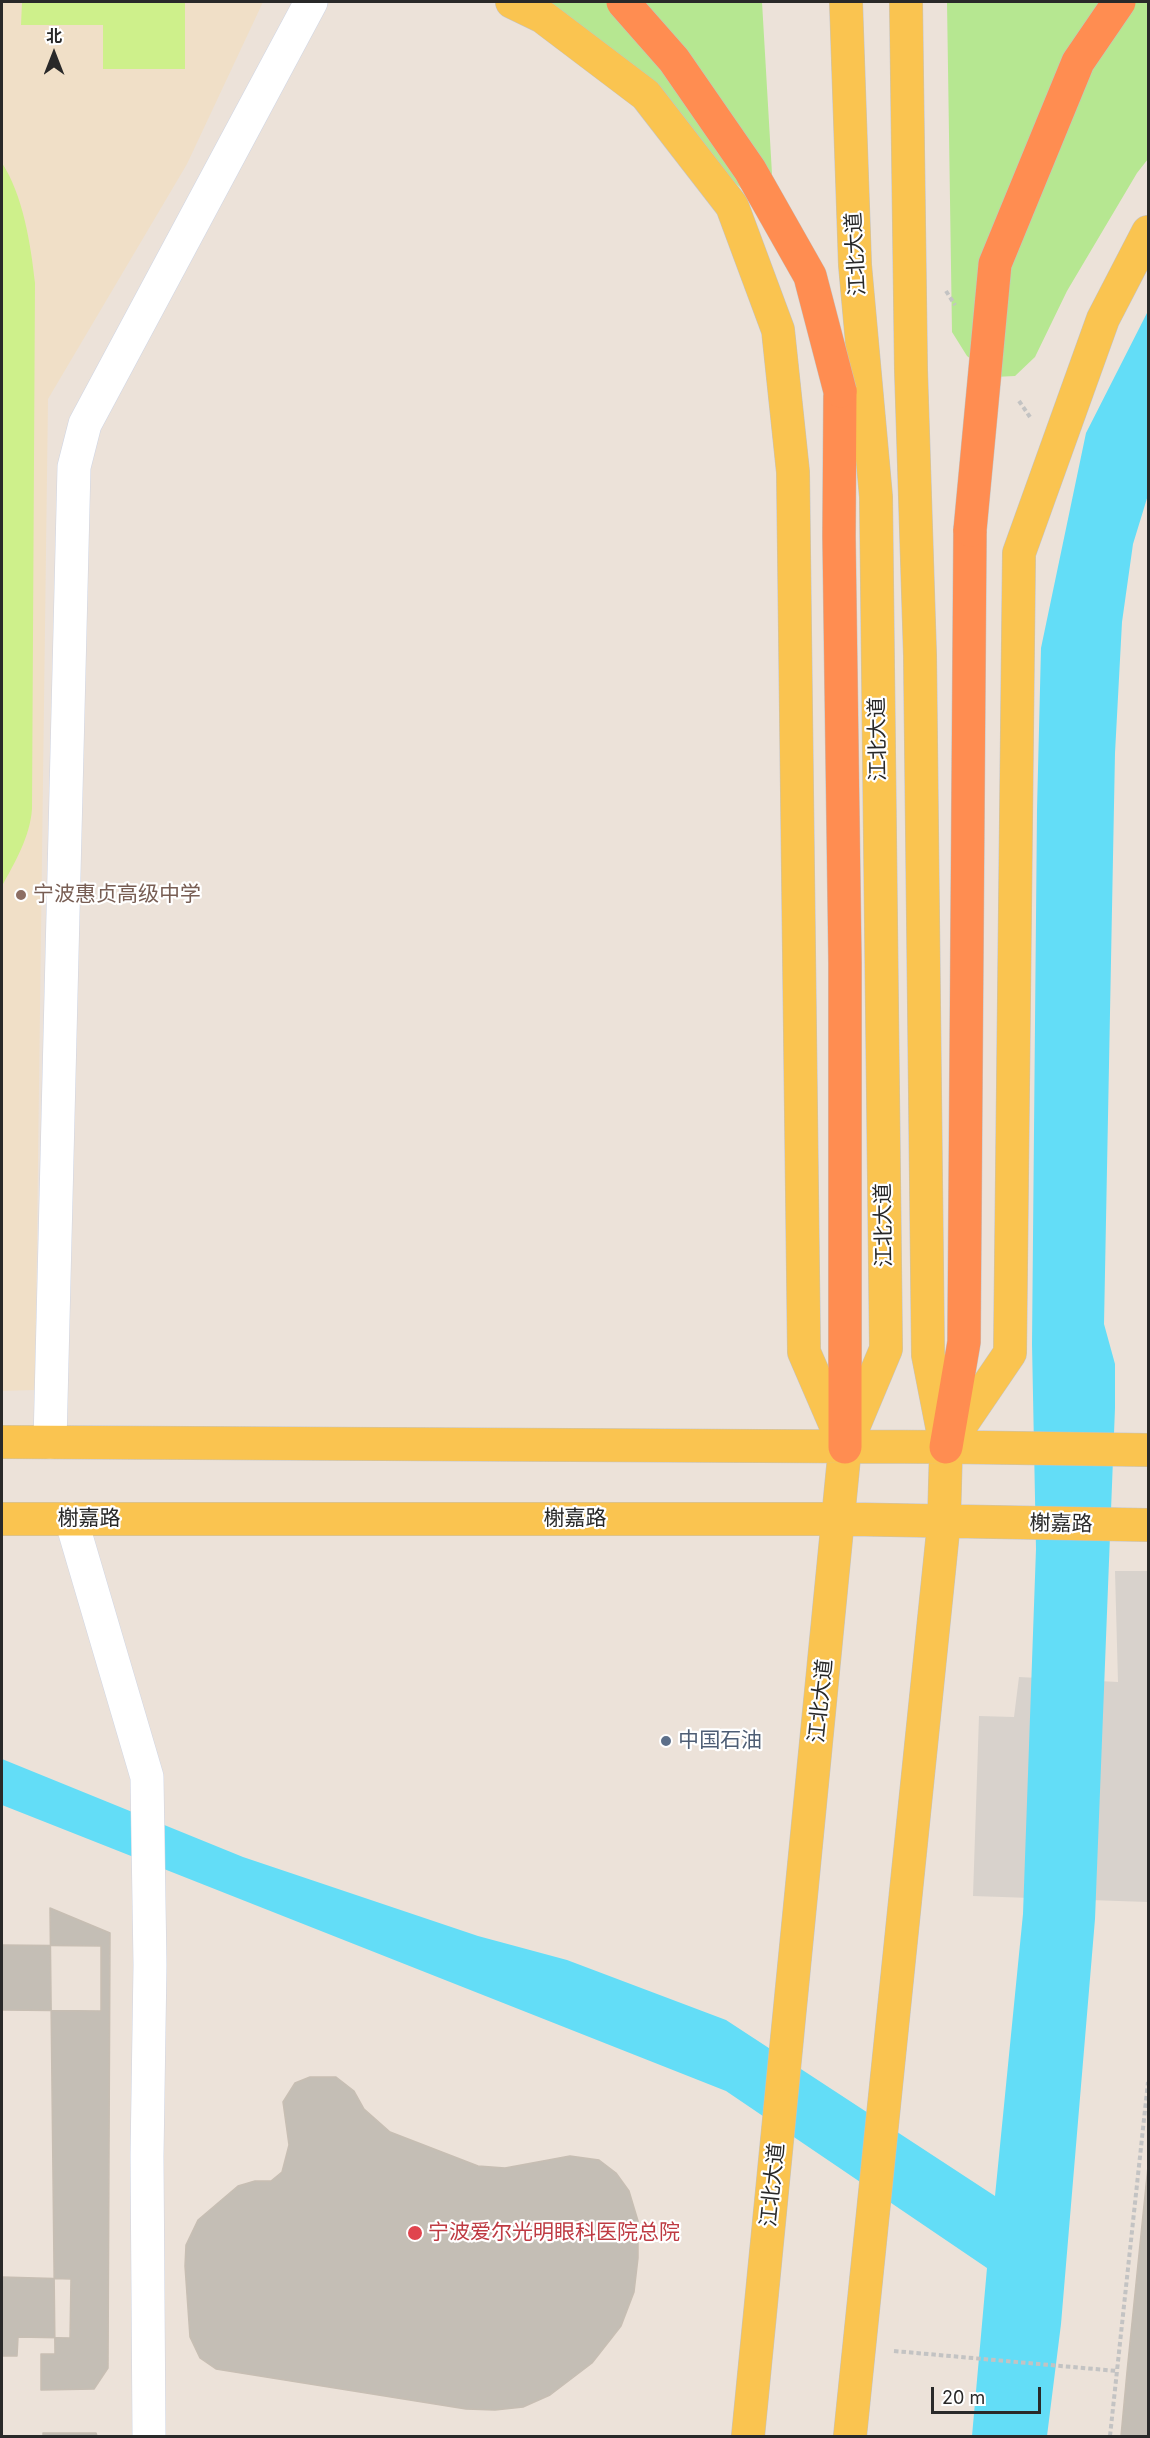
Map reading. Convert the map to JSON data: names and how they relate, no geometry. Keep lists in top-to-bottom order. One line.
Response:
{"streets":{"main road":["江北大道","榭嘉路"]},"crossings":[["江北大道","榭嘉路"]],"places":["宁波惠贞高级中学","中国石油","宁波爱尔光明眼科医院总院"],"scale_bar":"20 m","north":"top"}
